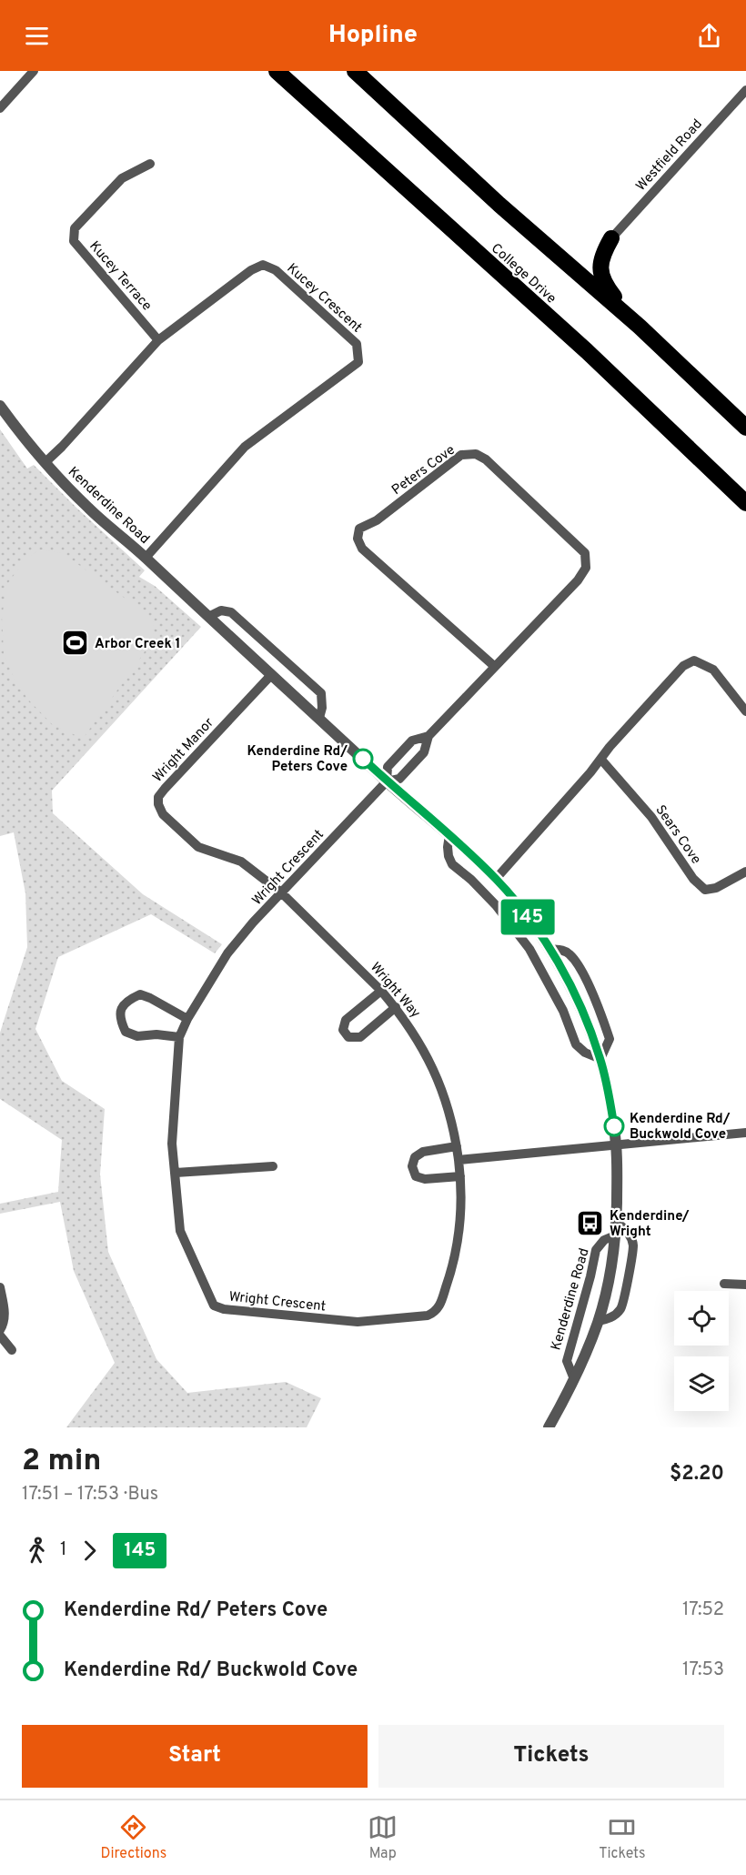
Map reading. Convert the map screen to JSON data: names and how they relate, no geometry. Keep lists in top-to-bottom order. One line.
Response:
{"streets":{"highway":["College Drive"],"street":["Westfield Road","Kucey Terrace","Kucey Crescent","Peters Cove","Kenderdine Road","Wright Manor","Sears Cove","Wright Crescent","Wright Way"]},"crossings":[["Kucey Terrace","Kucey Crescent"],["Kucey Crescent","Kenderdine Road"],["Peters Cove","Kenderdine Road"],["Peters Cove","Wright Crescent"],["Kenderdine Road","Wright Manor"],["Kenderdine Road","Wright Crescent"],["Wright Manor","Wright Crescent"],["Wright Manor","Wright Way"],["Wright Crescent","Wright Way"]],"places":{"sports":["Arbor Creek 1"],"other":["Kenderdine Rd/ Peters Cove","Kenderdine Rd/ Buckwold Cove"],"bus stop":["Kenderdine/ Wright"]},"lines":["bus line 145"],"page":{"header":"Hopline","on_map":"145","heading":["2 min","17:51 – 17:53 · Bus","$2.20"],"legs":["1","145"],"list":[{"name":"Kenderdine Rd/ Peters Cove","value":"17:52"},{"name":"Kenderdine Rd/ Buckwold Cove","value":"17:53"}],"buttons":["Start","Tickets"],"tabs":["Directions","Map","Tickets"]}}
